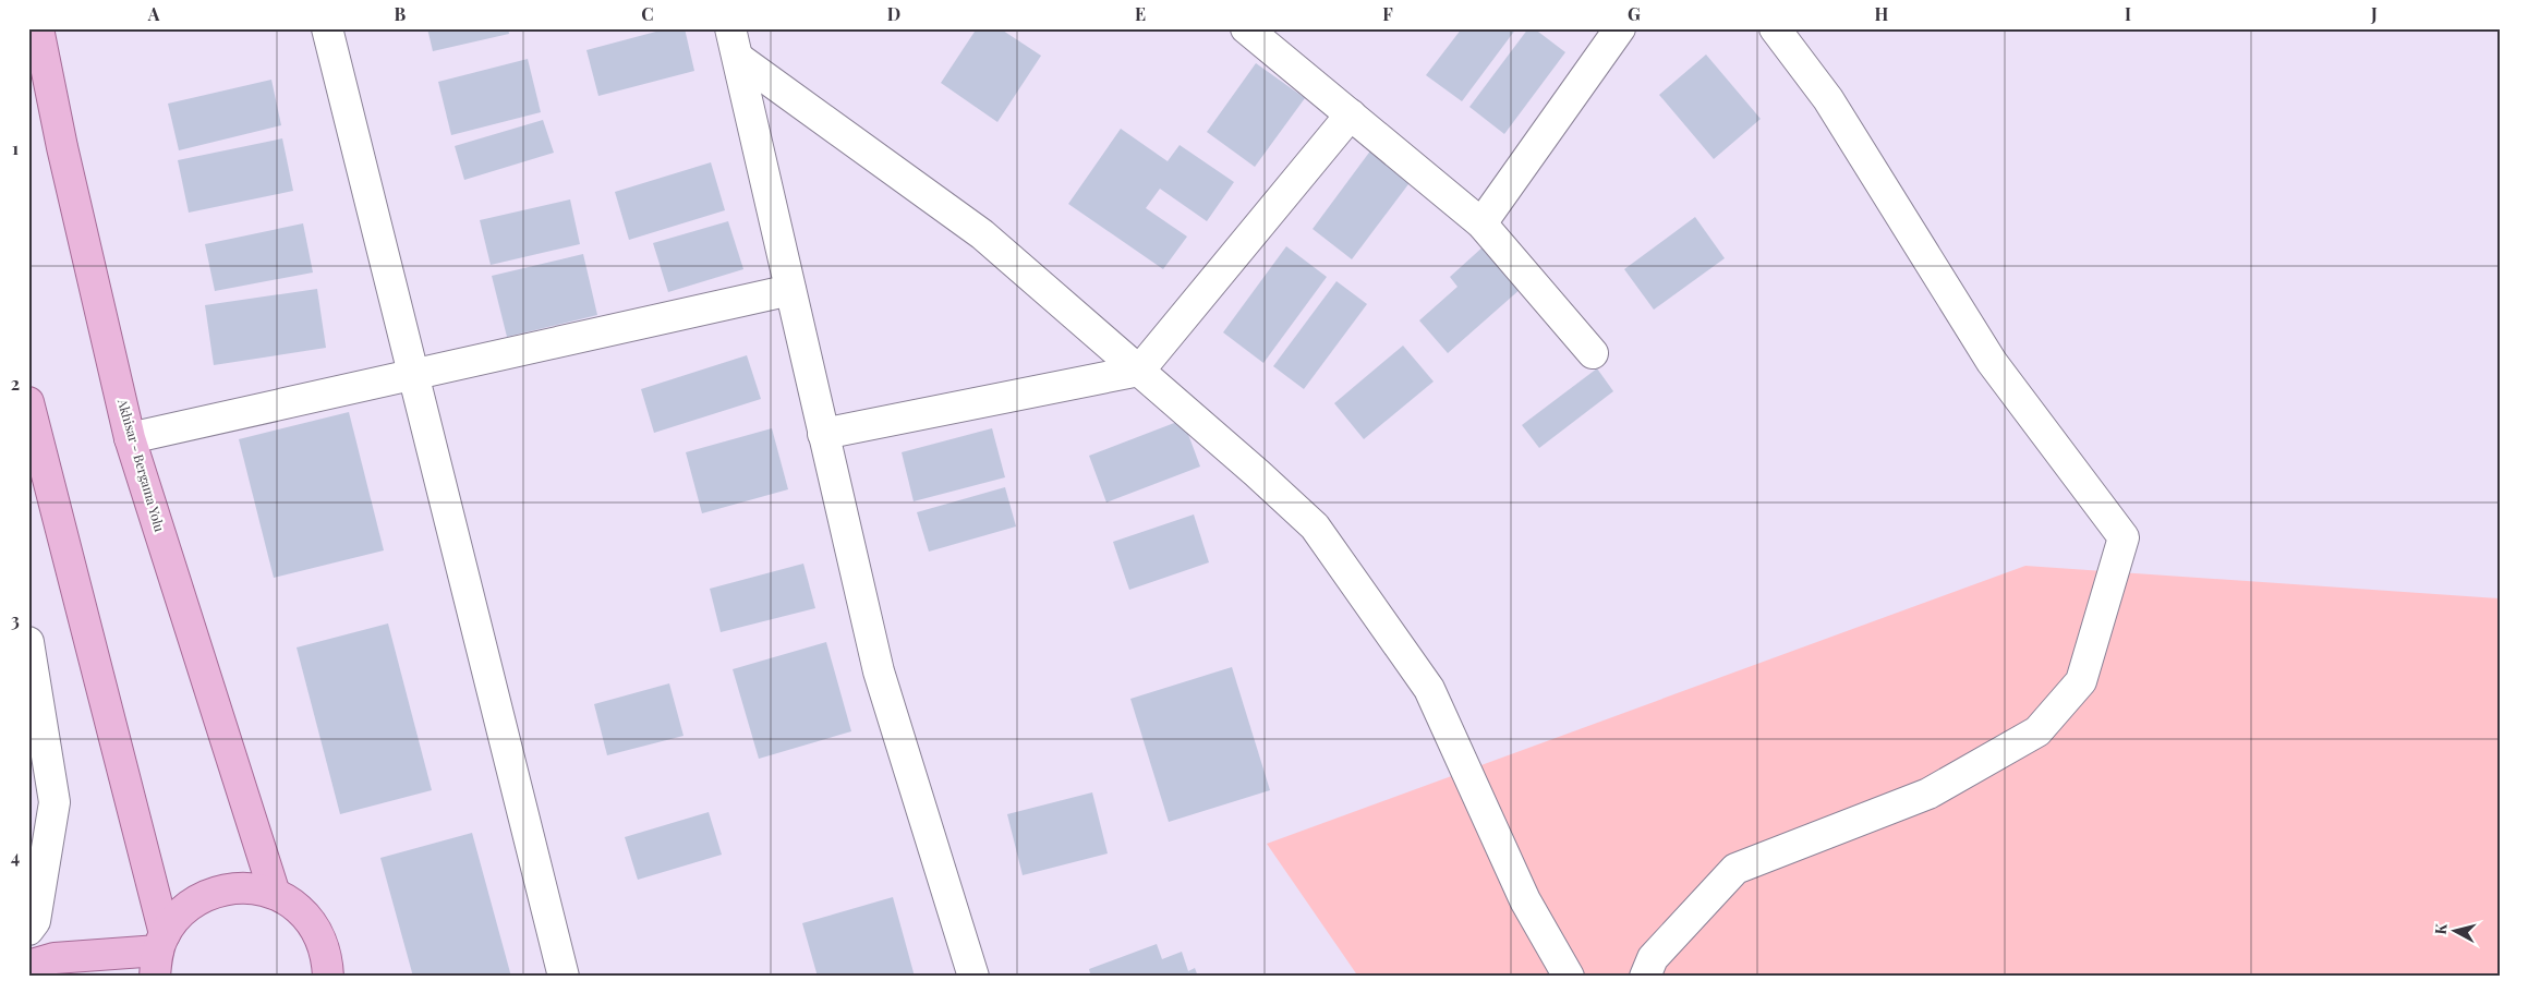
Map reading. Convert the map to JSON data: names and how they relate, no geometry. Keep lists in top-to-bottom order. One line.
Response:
{"streets":{"main road":["Akhisar - Bergama Yolu"]},"north":"left","grid":{"columns":["A","B","C","D","E","F","G","H","I","J"],"rows":["1","2","3","4"]}}
